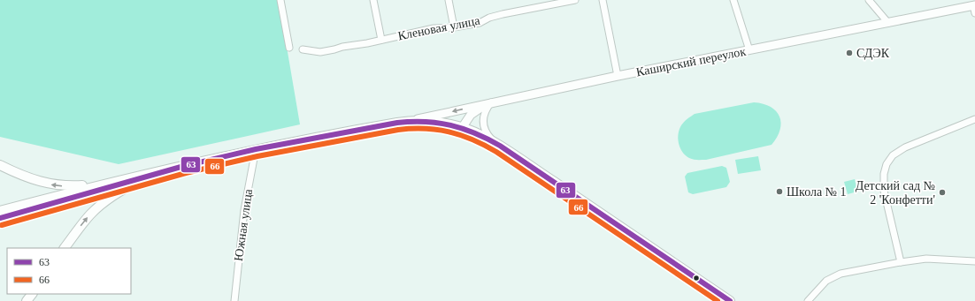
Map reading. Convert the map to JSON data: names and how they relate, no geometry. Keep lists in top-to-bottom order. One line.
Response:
{"streets":{"main road":["Каширский переулок"],"street":["Кленовая улица","Южная улица"]},"places":["СДЭК","Школа № 1","Детский сад № 2 'Конфетти'"],"lines":["transit line 63","transit line 66"],"legend":["63","66"]}
